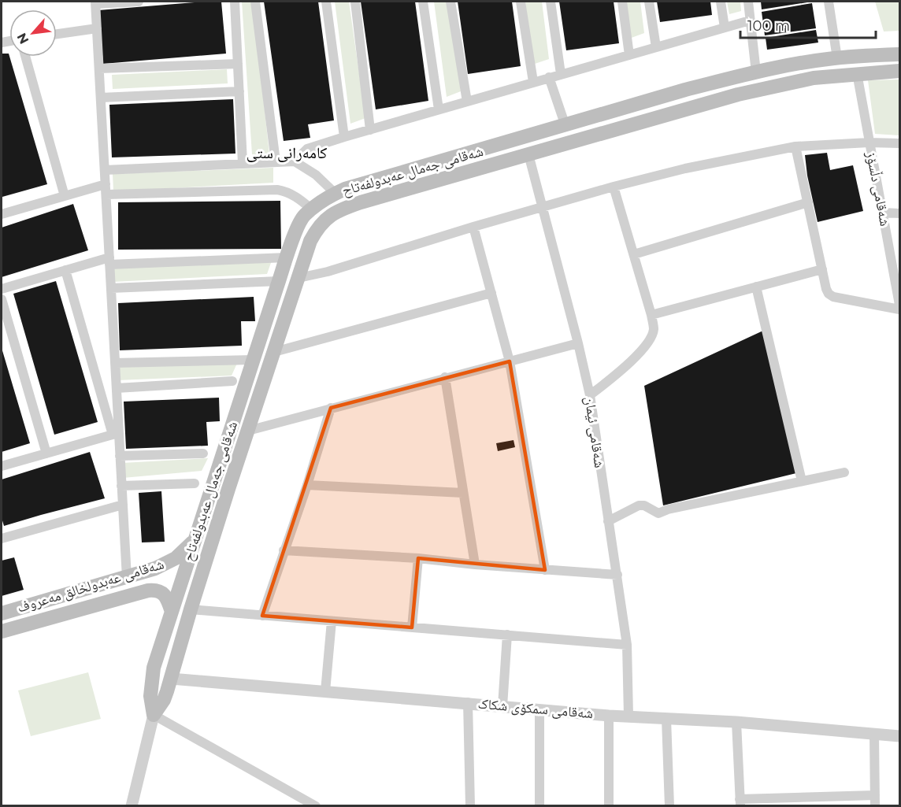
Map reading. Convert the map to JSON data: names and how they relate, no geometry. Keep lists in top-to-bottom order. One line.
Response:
{"streets":{"main road":["شەقامی جەمال عەبدولفەتاح","شەقامی عەبدولخالق مەعروف"],"street":["شەقامی دڵسۆز","شەقامی ئیمان","شەقامی سمکۆی شکاک"]},"crossings":[["شەقامی جەمال عەبدولفەتاح","شەقامی دڵسۆز"],["شەقامی جەمال عەبدولفەتاح","شەقامی ئیمان"],["شەقامی جەمال عەبدولفەتاح","شەقامی عەبدولخالق مەعروف"],["شەقامی جەمال عەبدولفەتاح","شەقامی سمکۆی شکاک"],["شەقامی ئیمان","شەقامی سمکۆی شکاک"]],"districts":["كامه‌رانی ستی"],"scale_bar":"100 m","north":"bottom left"}
